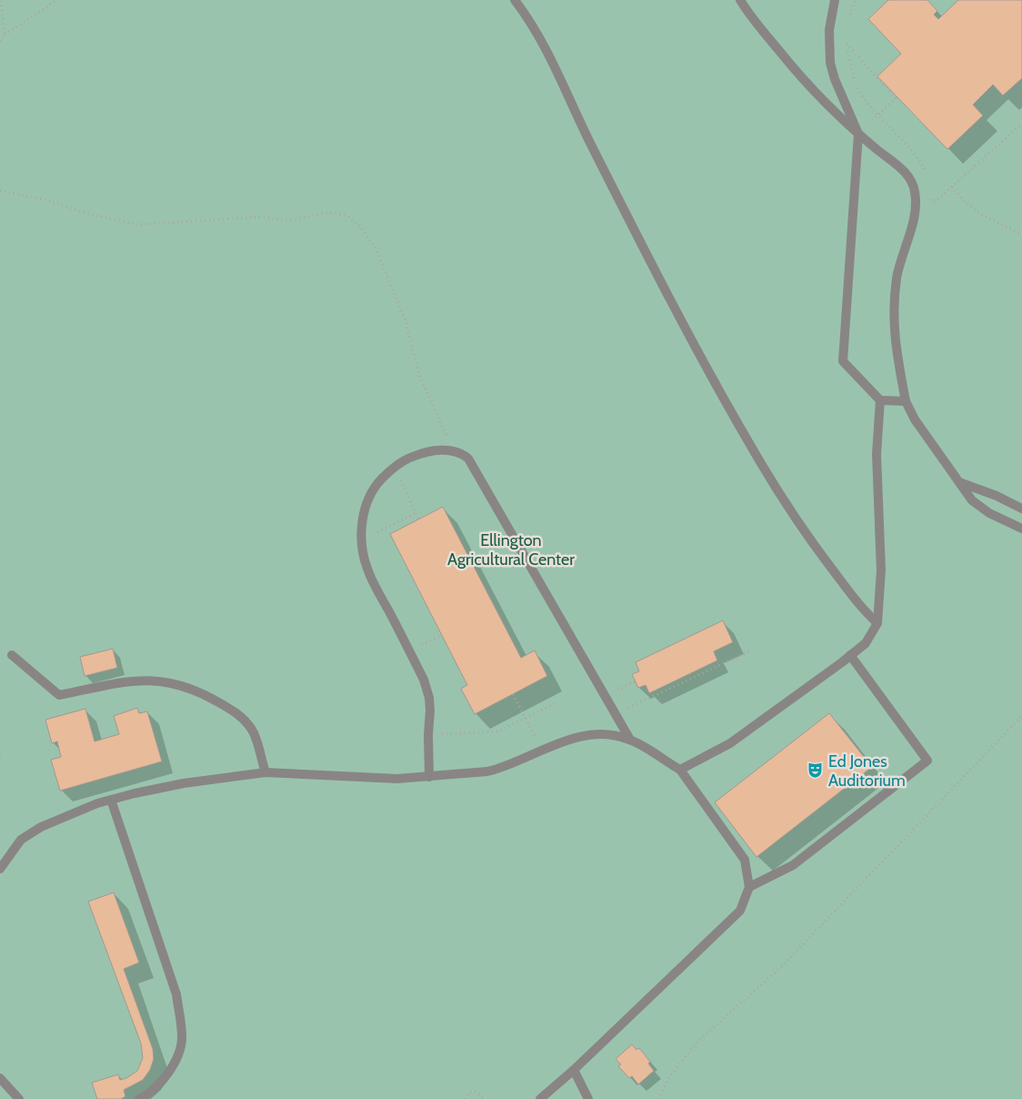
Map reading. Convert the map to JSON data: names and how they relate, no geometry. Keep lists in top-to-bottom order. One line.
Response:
{"parks":["Ellington Agricultural Center"],"places":{"theatre":["Ed Jones Auditorium"]}}
